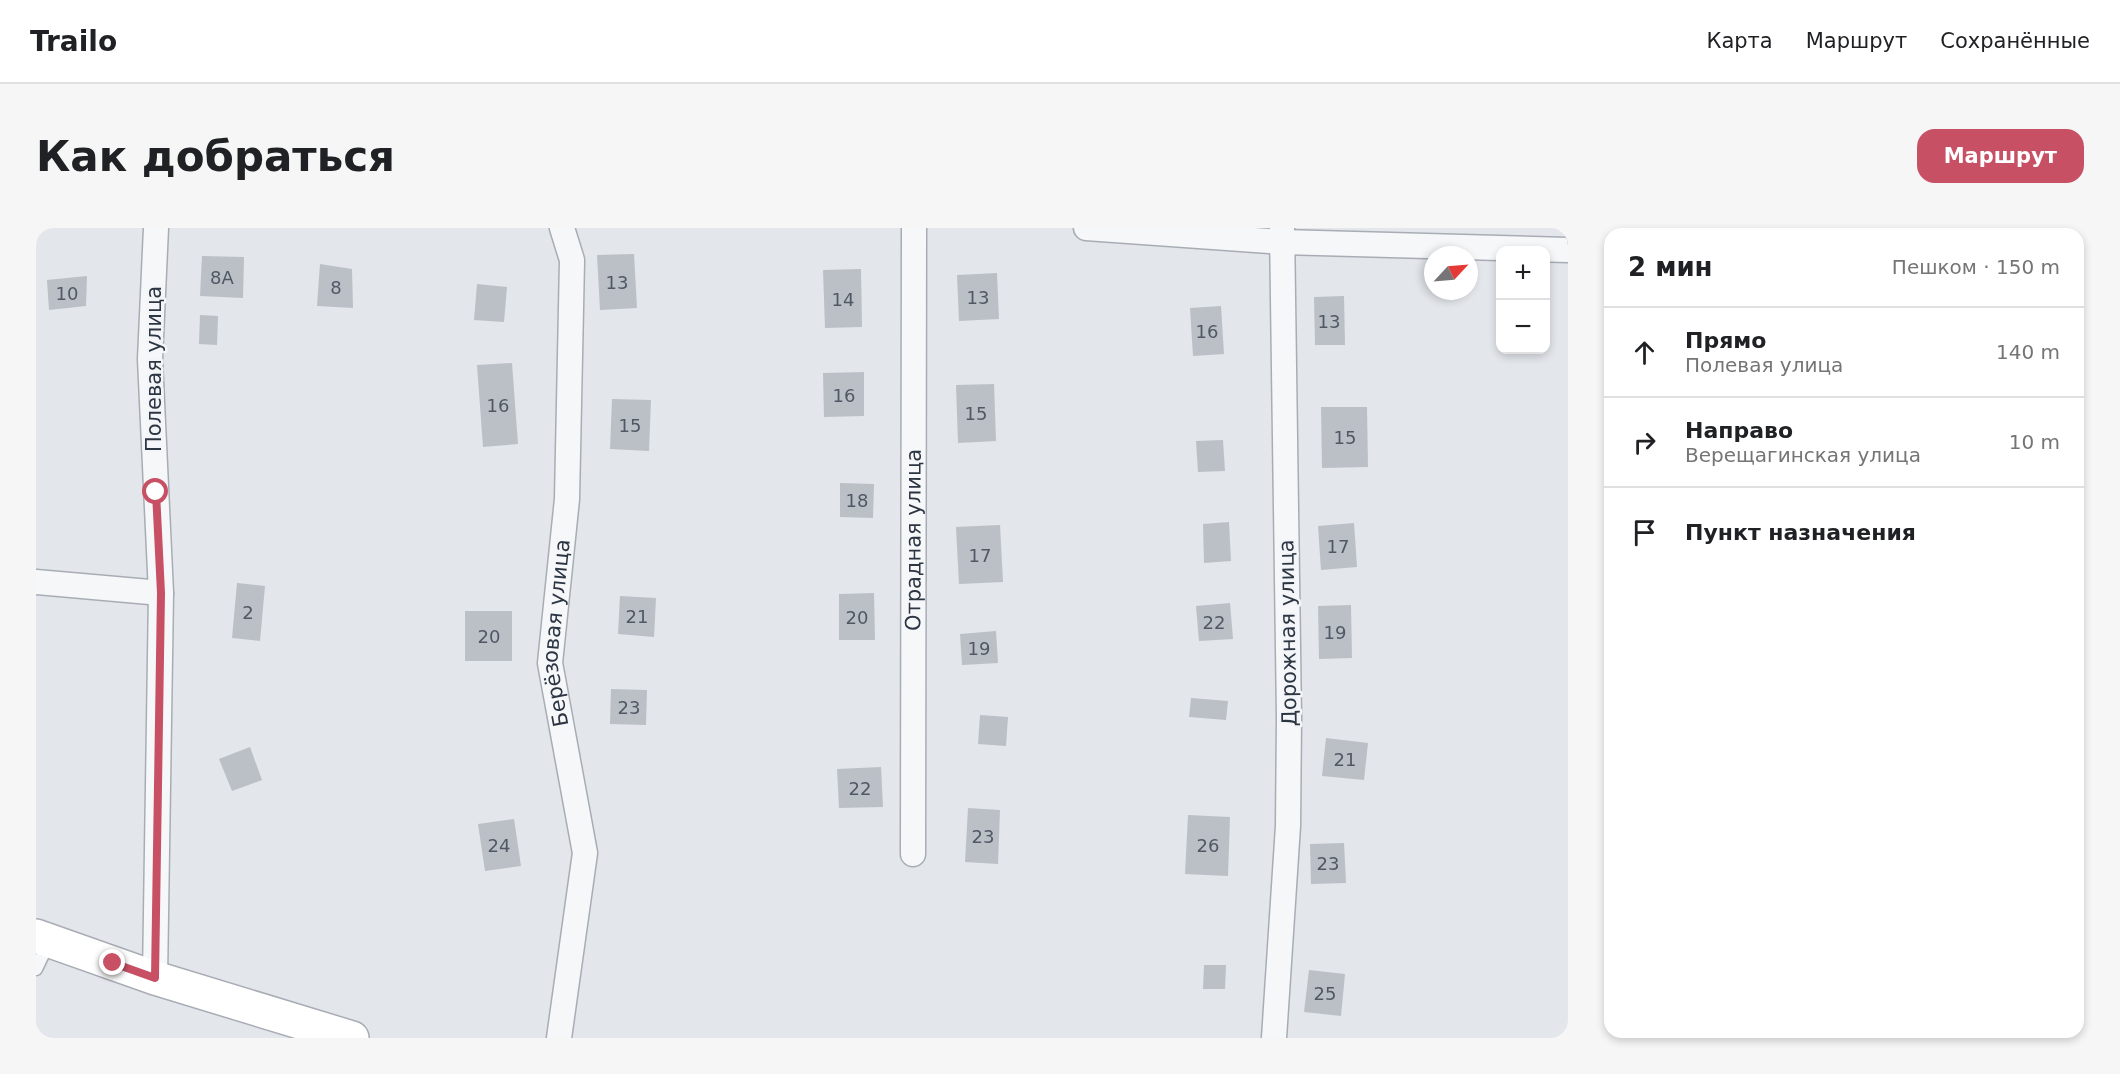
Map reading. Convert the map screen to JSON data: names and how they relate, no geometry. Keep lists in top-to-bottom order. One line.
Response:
{"streets":{"street":["Полевая улица","Отрадная улица","Дорожная улица","Берёзовая улица"]},"house_numbers":["8А","13","8","10","13","14","13","16","16","16","15","15","15","18","17","17","2","21","20","22","19","20","19","23","21","22","23","24","26","23","25"],"north":"top right","page":{"header":"Trailo","nav":["Карта","Маршрут","Сохранённые"],"buttons":"Маршрут","title":"Как добраться","heading":["2 мин","Пешком · 150 m"],"map_buttons":["+","−"],"list":[["Прямо","Полевая улица","140 m"],["Направо","Верещагинская улица","10 m"],"Пункт назначения"]}}
